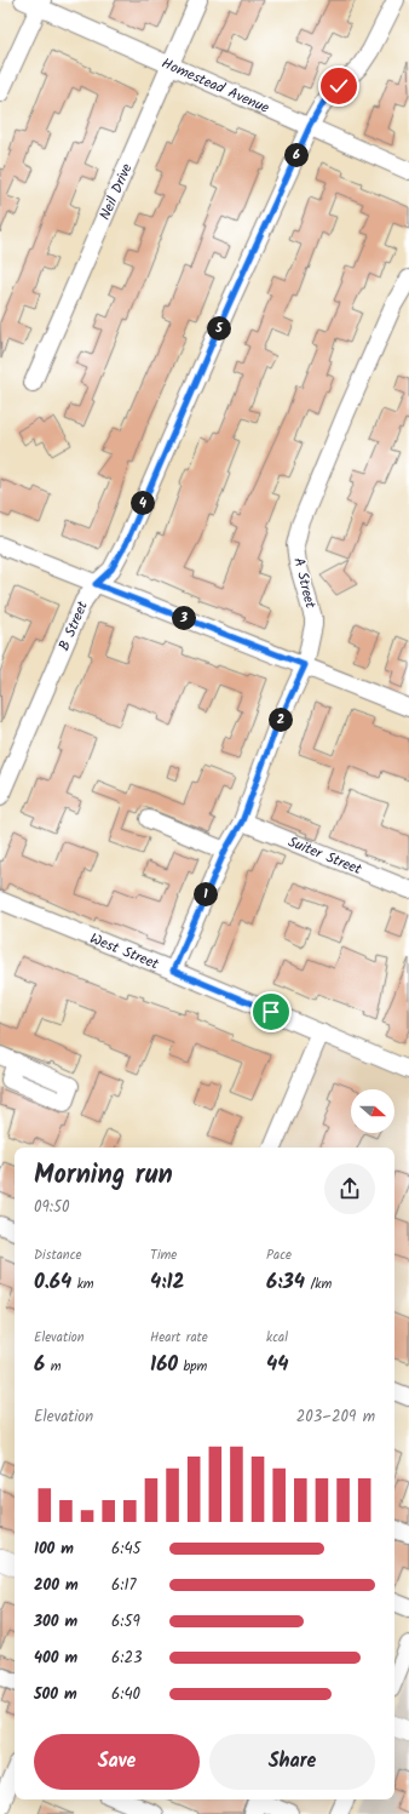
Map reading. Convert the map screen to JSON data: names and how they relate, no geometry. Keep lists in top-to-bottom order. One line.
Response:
{"streets":{"street":["Homestead Avenue","Neil Drive","A Street","B Street","Suiter Street","West Street"]},"crossings":[["Homestead Avenue","Neil Drive"],["Homestead Avenue","B Street"],["A Street","Suiter Street"],["A Street","West Street"]],"north":"right","page":{"pins":["6","5","4","3","2","1"],"heading":["Morning run","09:50"],"stats":[["Distance","0.64 km"],["Time","4:12"],["Pace","6:34 /km"],["Elevation","6 m"],["Heart rate","160 bpm"],["kcal","44"]],"chart":["Elevation","203–209 m"],"list":[{"name":"100 m","note":"6:45"},{"name":"200 m","note":"6:17"},{"name":"300 m","note":"6:59"},{"name":"400 m","note":"6:23"},{"name":"500 m","note":"6:40"}],"buttons":["Save","Share"]}}
